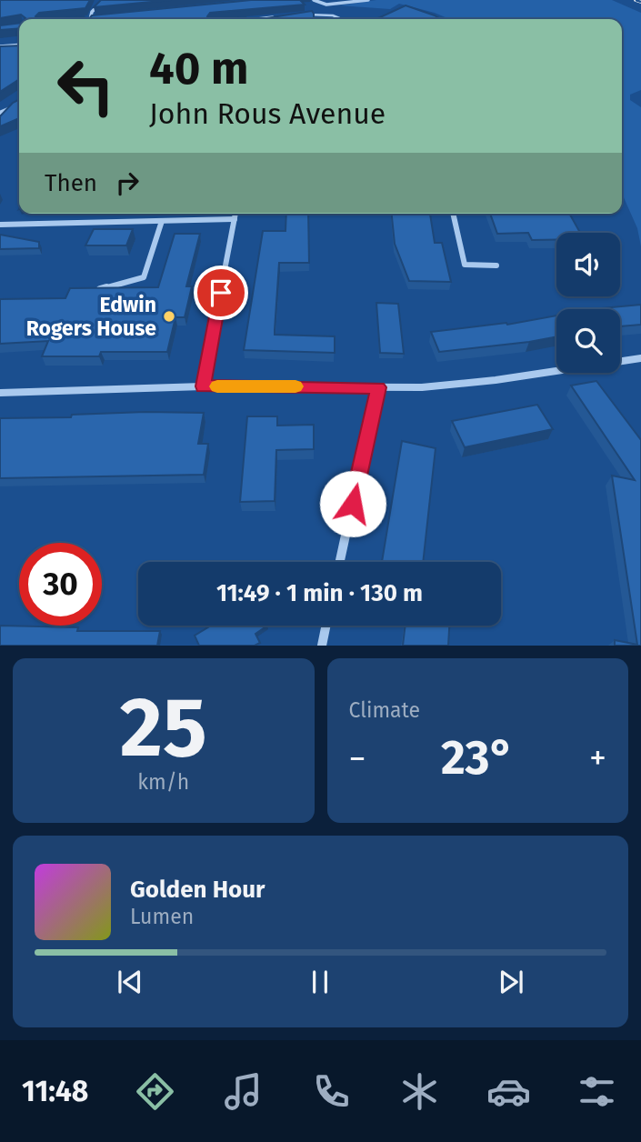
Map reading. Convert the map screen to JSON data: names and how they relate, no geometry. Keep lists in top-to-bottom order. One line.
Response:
{"places":["Edwin Rogers House"],"page":{"turn":["40 m","John Rous Avenue"],"then":"Then","limit":"30","trip":"11:49 · 1 min · 130 m","tile":[["25","km/h"],"Climate"],"heat":["−","23°","+"],"song":["Golden Hour","Lumen"],"tabs":"11:48"}}
